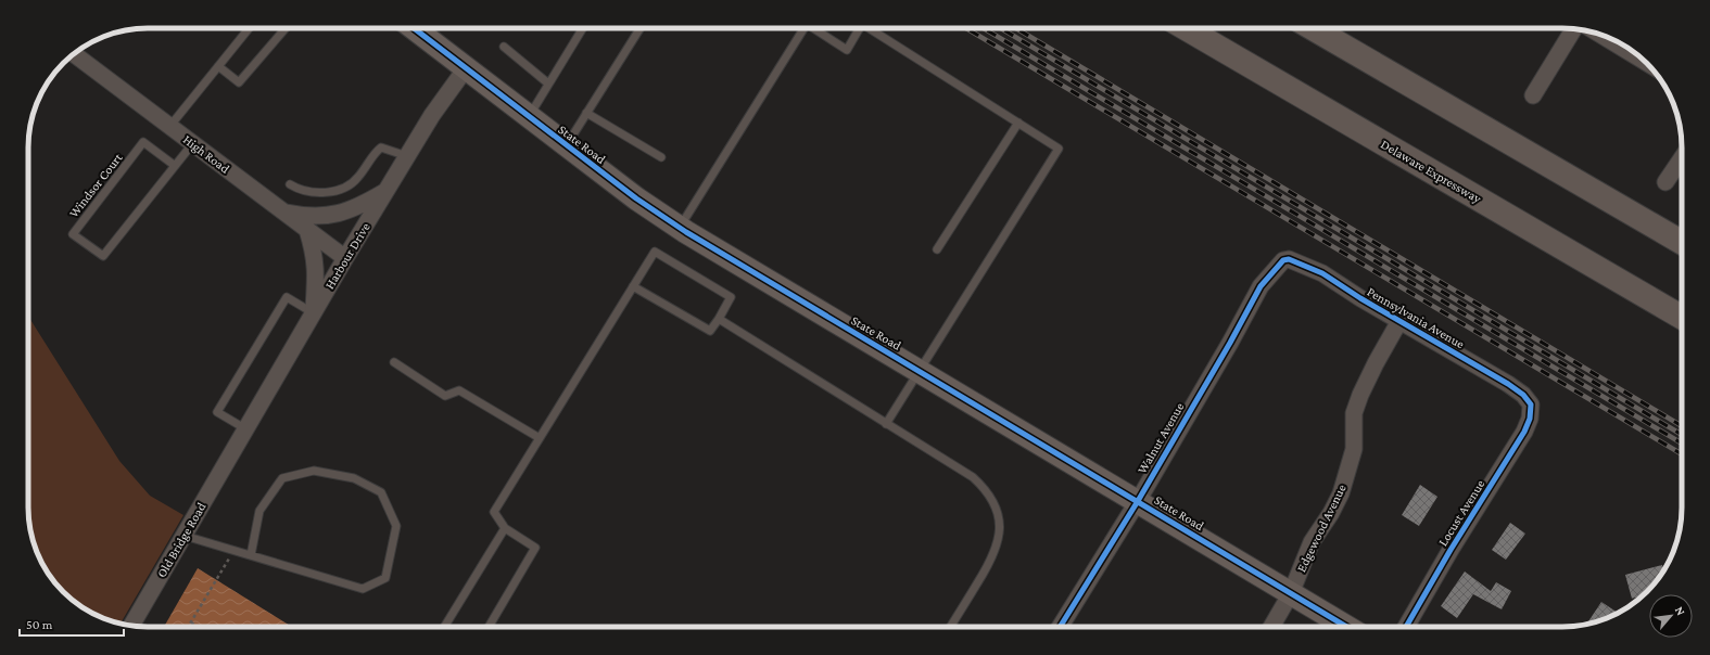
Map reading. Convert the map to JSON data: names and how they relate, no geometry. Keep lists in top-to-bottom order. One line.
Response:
{"streets":{"highway":["Delaware Expressway"],"main road":["State Road"],"street":["High Road","Harbour Drive","Pennsylvania Avenue","Walnut Avenue","Locust Avenue","Edgewood Avenue","Old Bridge Road"],"lane":["Windsor Court"]},"crossings":[["State Road","Harbour Drive"],["State Road","Walnut Avenue"],["State Road","Edgewood Avenue"],["High Road","Windsor Court"],["High Road","Harbour Drive"],["Harbour Drive","Old Bridge Road"],["Pennsylvania Avenue","Walnut Avenue"],["Pennsylvania Avenue","Locust Avenue"],["Pennsylvania Avenue","Edgewood Avenue"]],"scale_bar":"50 m","north":"top right"}
